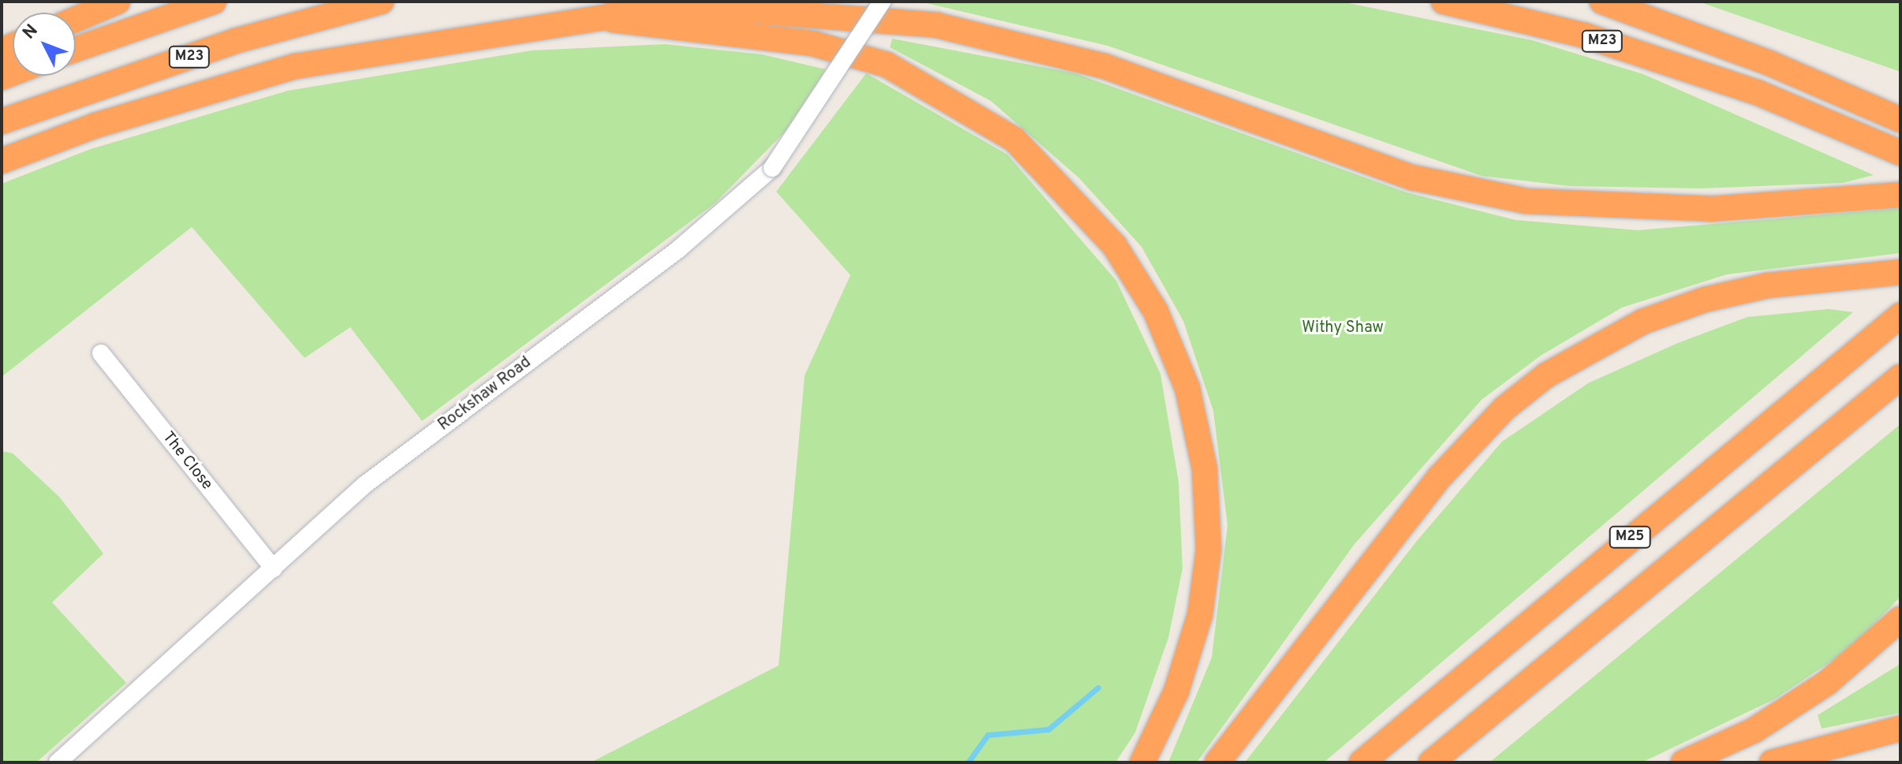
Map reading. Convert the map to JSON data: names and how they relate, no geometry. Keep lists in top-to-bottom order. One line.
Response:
{"streets":{"highway":["M23","M25"],"street":["Rockshaw Road","The Close"]},"crossings":[["Rockshaw Road","The Close"]],"parks":["Withy Shaw"],"north":"top left"}
